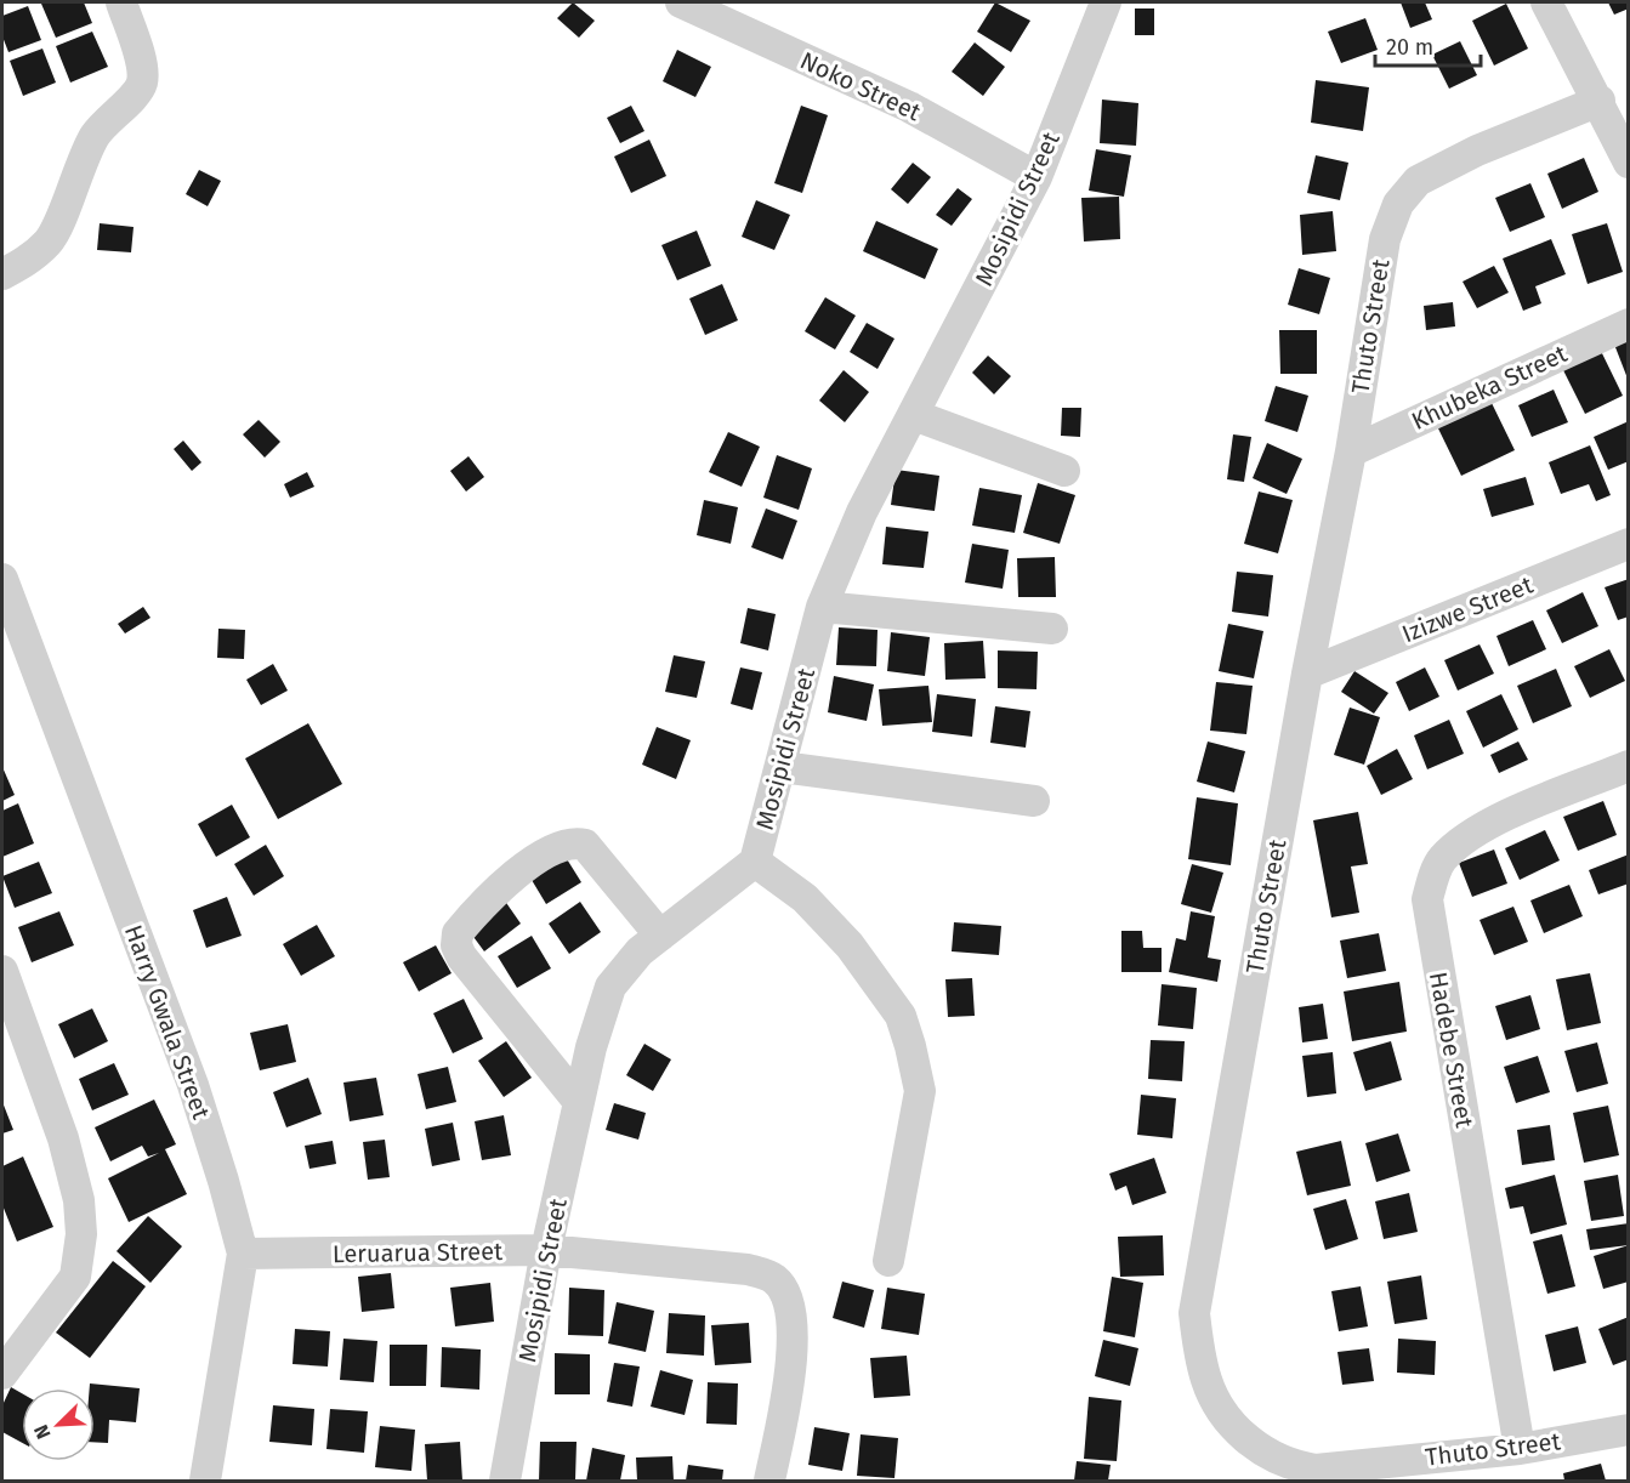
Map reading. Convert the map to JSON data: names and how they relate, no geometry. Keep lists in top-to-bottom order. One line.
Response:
{"streets":{"street":["Noko Street","Mosipidi Street","Thuto Street","Khubeka Street","Izizwe Street","Harry Gwala Street","Hadebe Street","Leruarua Street"]},"crossings":[["Noko Street","Mosipidi Street"],["Mosipidi Street","Leruarua Street"],["Thuto Street","Khubeka Street"],["Thuto Street","Izizwe Street"],["Thuto Street","Hadebe Street"],["Harry Gwala Street","Leruarua Street"]],"scale_bar":"20 m","north":"bottom left"}
